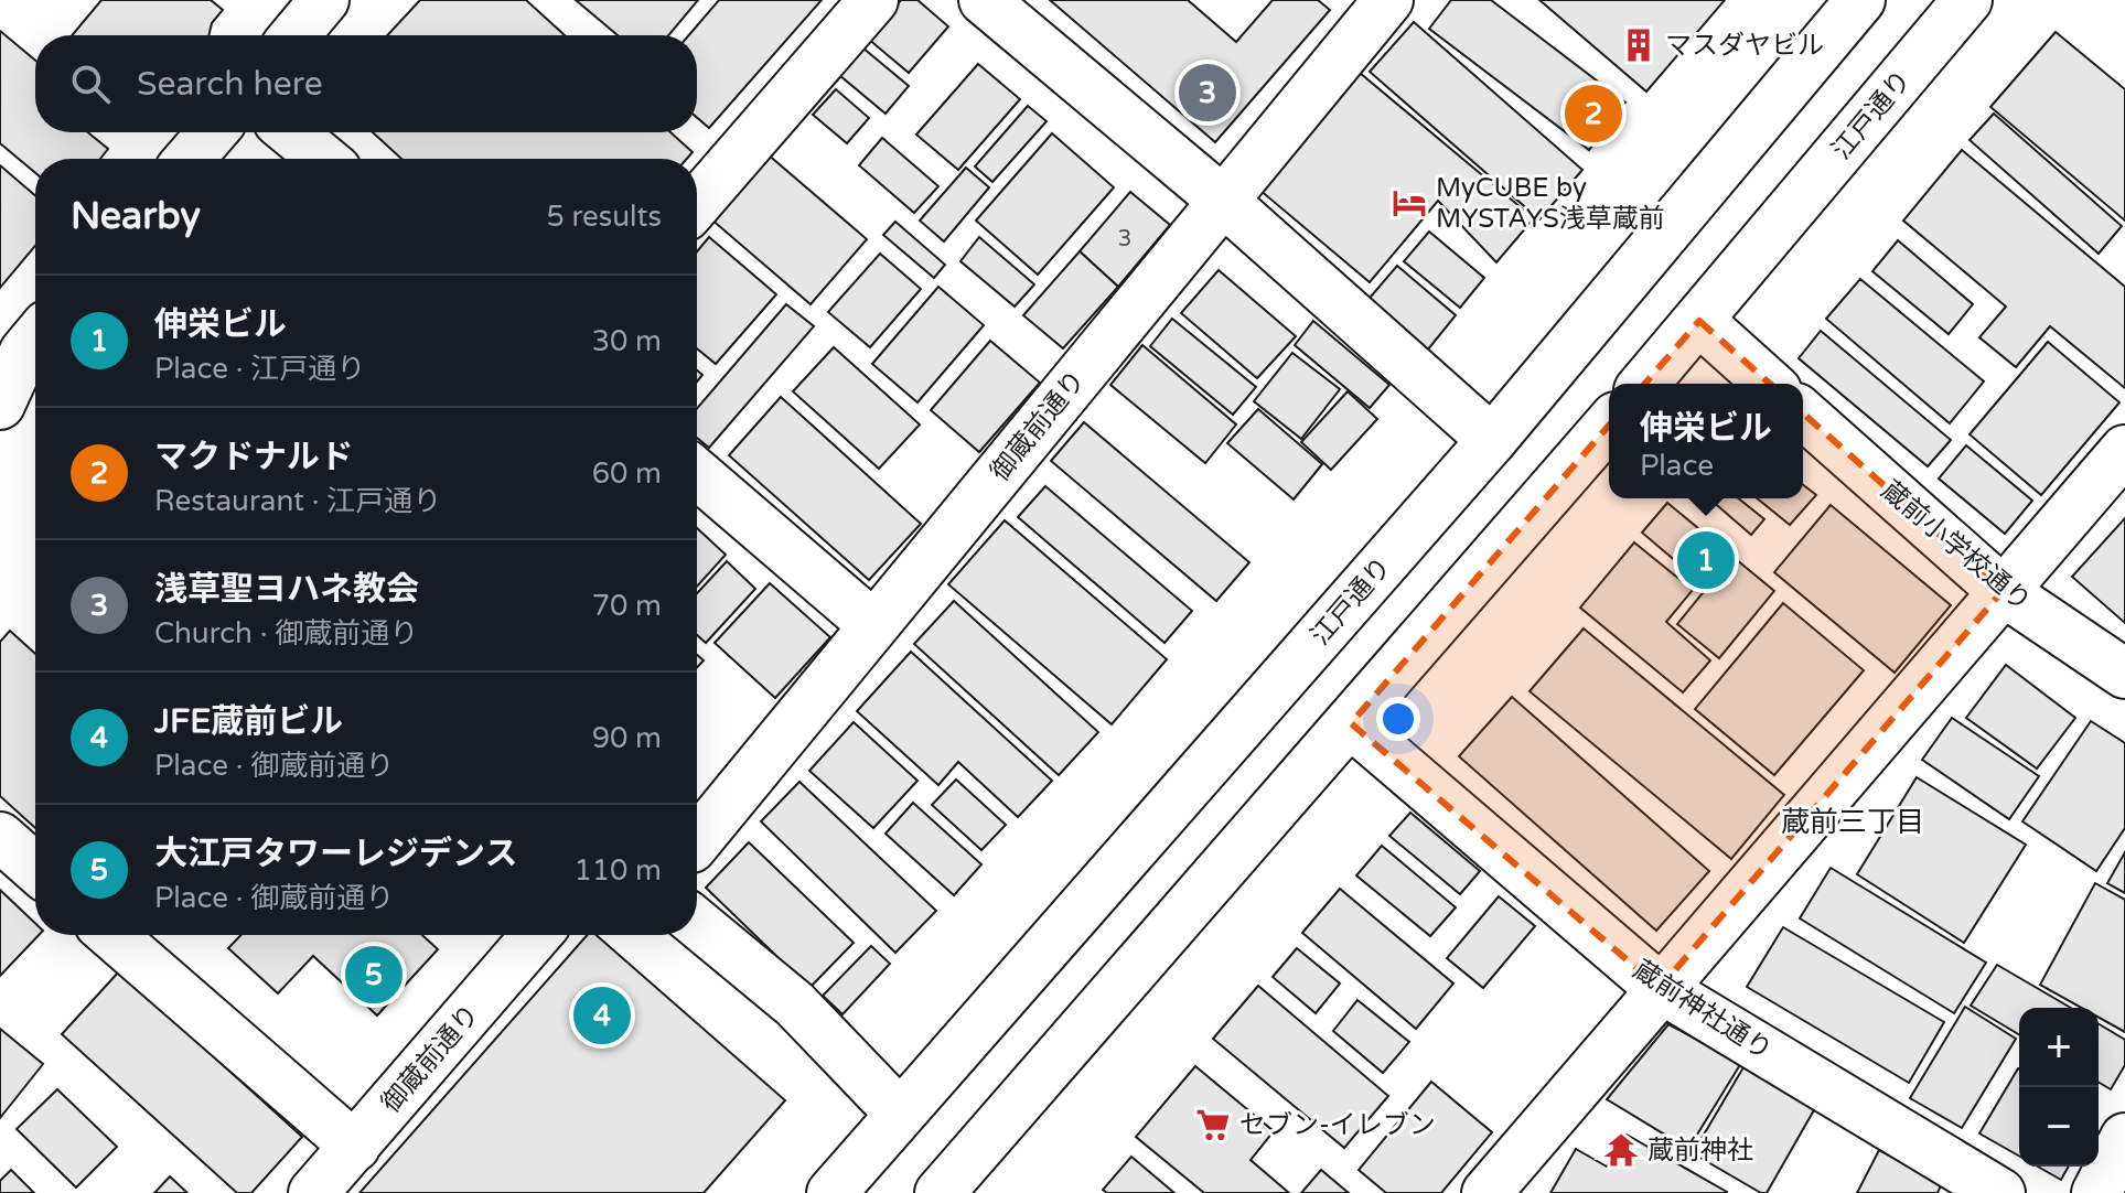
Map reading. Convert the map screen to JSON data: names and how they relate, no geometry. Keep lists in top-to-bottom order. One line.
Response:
{"streets":{"main road":["江戸通り","御蔵前通り","蔵前小学校通り","蔵前神社通り"]},"districts":["蔵前三丁目"],"places":{"building":["マスダヤビル"],"hotel":["MyCUBE by MYSTAYS浅草蔵前"],"supermarket":["セブン-イレブン"],"temple":["蔵前神社"]},"house_numbers":["3"],"page":{"search":"Search here","pins":["3","2","1","5","4"],"heading":["Nearby","5 results"],"list":[{"mark":"1","name":"伸栄ビル","note":"Place · 江戸通り","value":"30 m"},{"mark":"2","name":"マクドナルド","note":"Restaurant · 江戸通り","value":"60 m"},{"mark":"3","name":"浅草聖ヨハネ教会","note":"Church · 御蔵前通り","value":"70 m"},{"mark":"4","name":"JFE蔵前ビル","note":"Place · 御蔵前通り","value":"90 m"},{"mark":"5","name":"大江戸タワーレジデンス","note":"Place · 御蔵前通り","value":"110 m"}],"popup":["伸栄ビル","Place"],"map_buttons":["+","−"]}}
